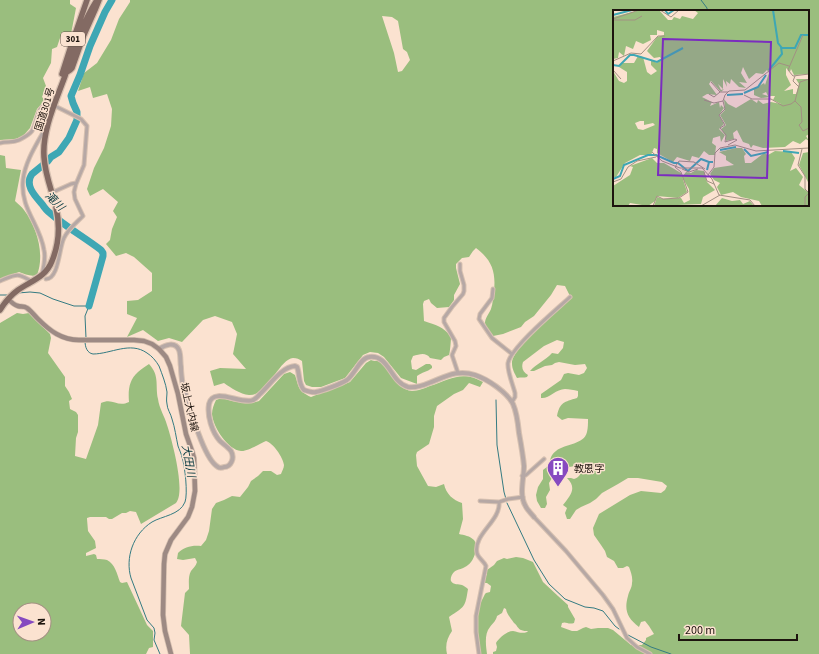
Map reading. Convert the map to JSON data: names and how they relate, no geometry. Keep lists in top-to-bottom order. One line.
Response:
{"streets":{"highway":["301","国道301号"],"main road":["坂上大内線"]},"crossings":[["301","国道301号"]],"water":["滝川","大田川"],"places":{"building":["教恩字"]},"scale_bar":"200 m","north":"right"}
